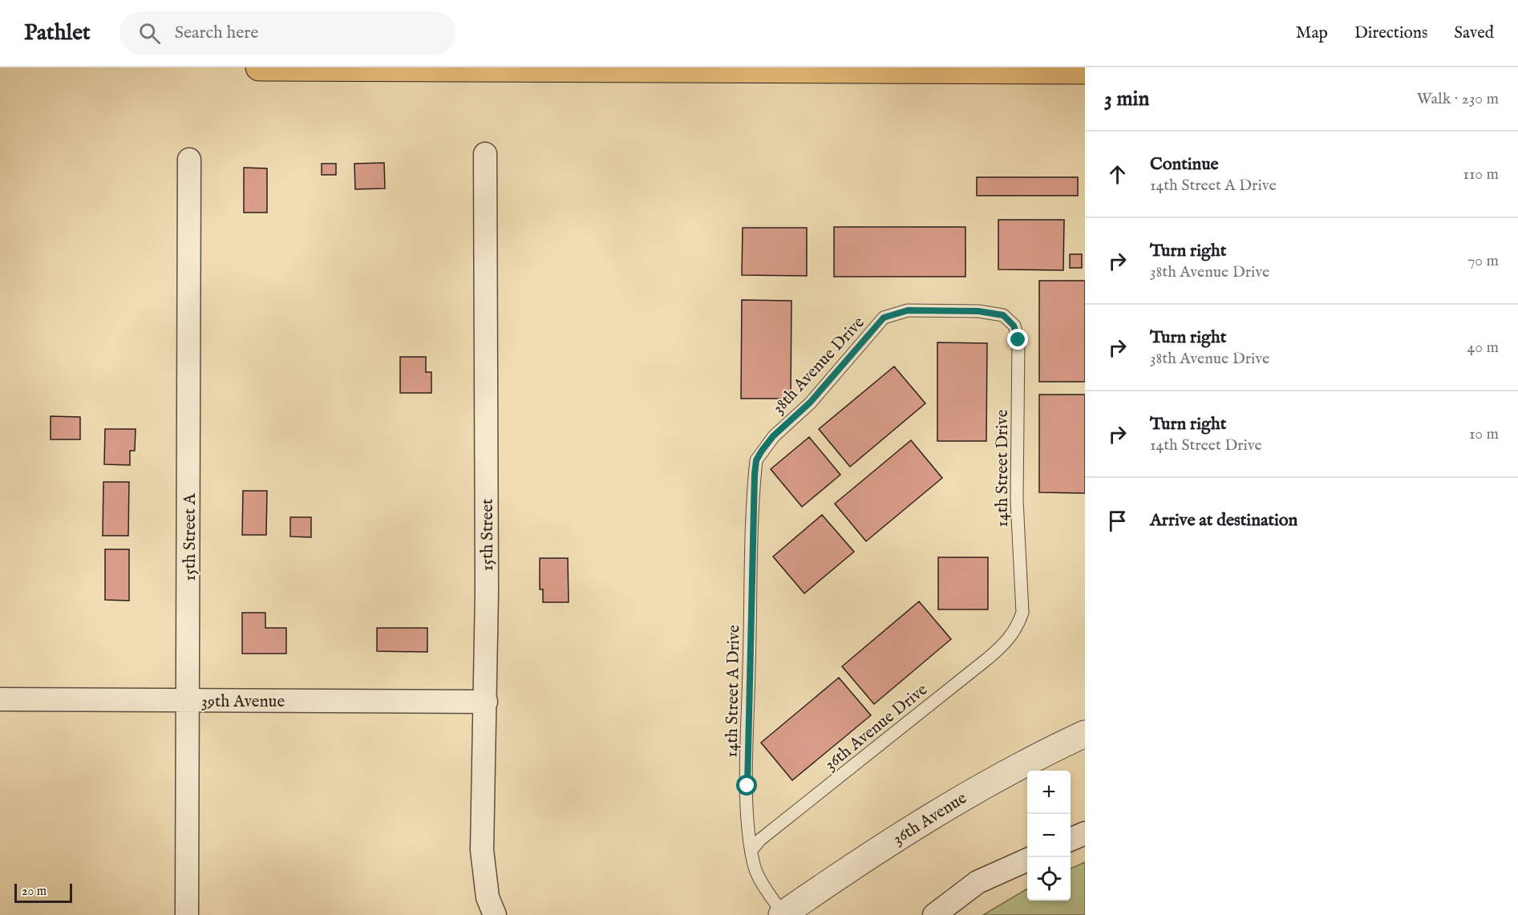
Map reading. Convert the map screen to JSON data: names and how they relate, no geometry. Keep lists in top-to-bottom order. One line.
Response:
{"streets":{"street":["15th Street","15th Street A","39th Avenue","36th Avenue"],"lane":["38th Avenue Drive","14th Street Drive","14th Street A Drive","36th Avenue Drive"]},"crossings":[["38th Avenue Drive","14th Street Drive"],["38th Avenue Drive","14th Street A Drive"],["14th Street Drive","36th Avenue Drive"],["15th Street","39th Avenue"],["15th Street A","39th Avenue"],["14th Street A Drive","36th Avenue Drive"],["14th Street A Drive","36th Avenue"]],"scale_bar":"20 m","page":{"header":"Pathlet","search":"Search here","nav":["Map","Directions","Saved"],"heading":["3 min","Walk · 230 m"],"list":[["Continue","14th Street A Drive","110 m"],["Turn right","38th Avenue Drive","70 m"],["Turn right","38th Avenue Drive","40 m"],["Turn right","14th Street Drive","10 m"],"Arrive at destination"],"map_buttons":["+","−"],"scale":"20 m"}}
